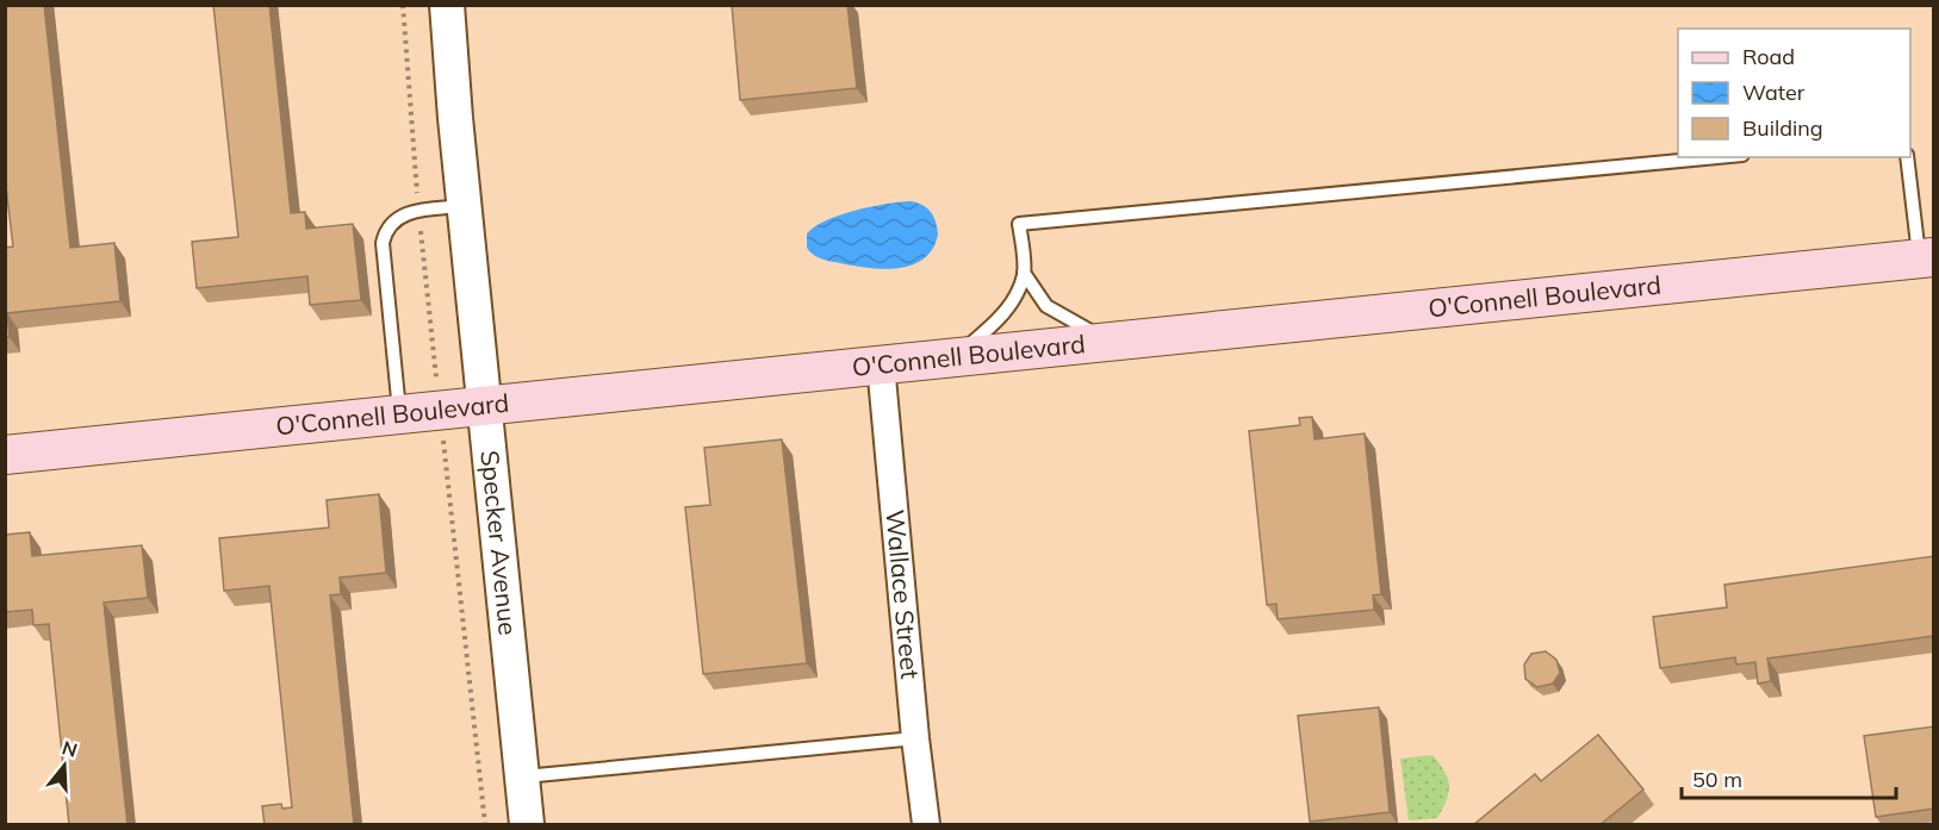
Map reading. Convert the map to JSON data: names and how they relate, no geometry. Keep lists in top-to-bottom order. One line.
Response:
{"streets":{"main road":["O'Connell Boulevard"],"street":["Specker Avenue","Wallace Street"]},"crossings":[["O'Connell Boulevard","Specker Avenue"],["O'Connell Boulevard","Wallace Street"]],"legend":["Road","Water","Building"],"scale_bar":"50 m","north":"top"}
